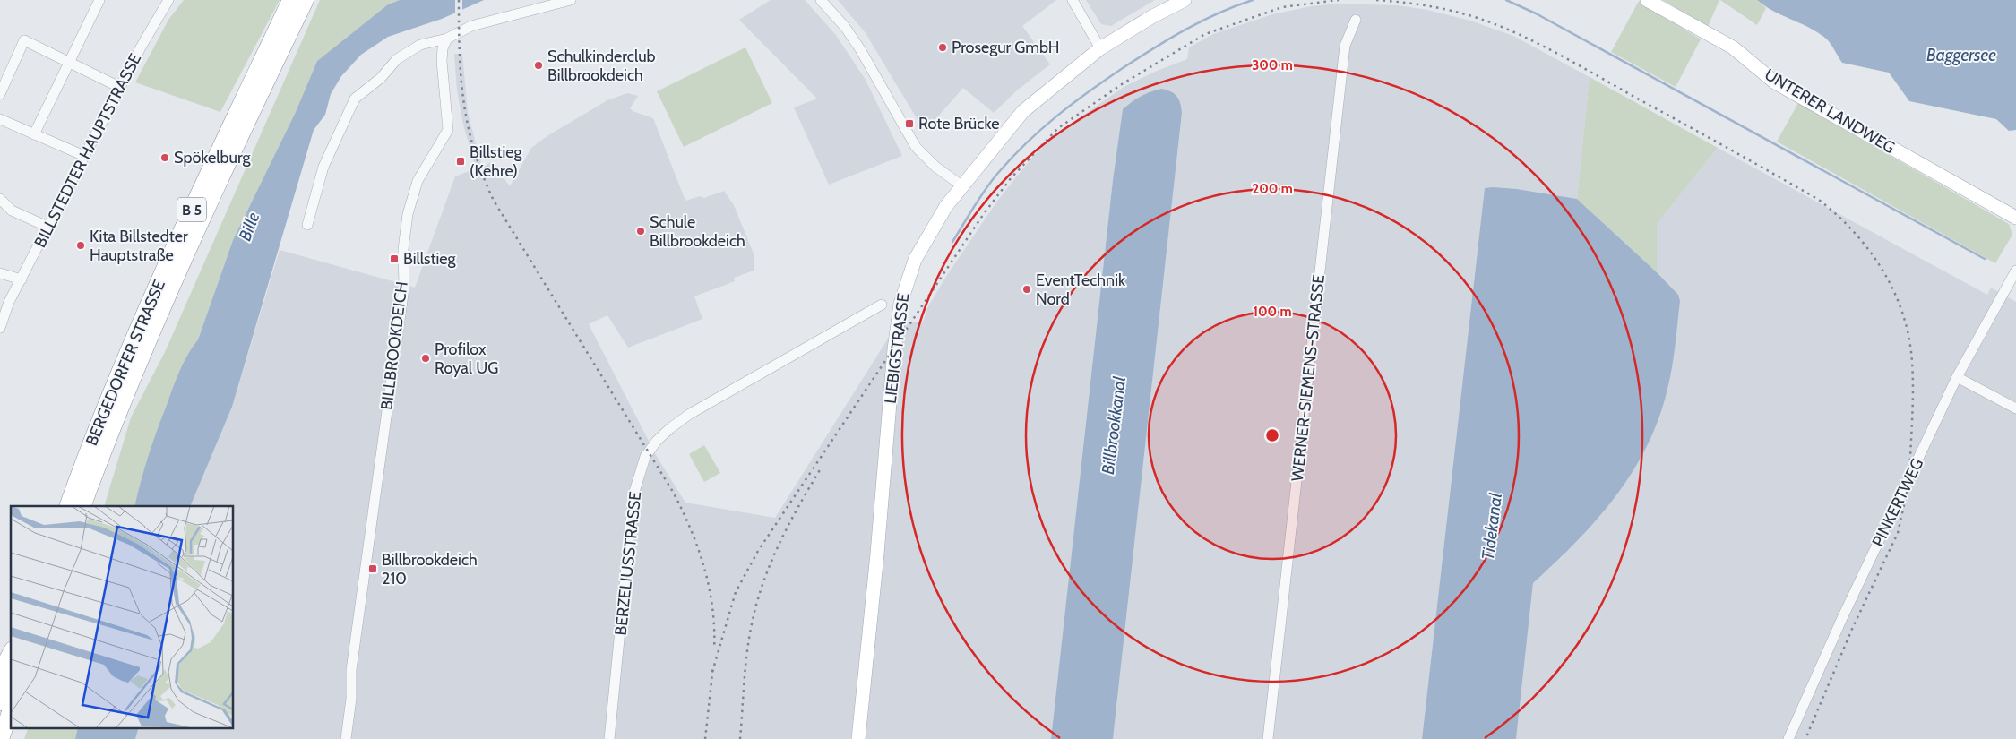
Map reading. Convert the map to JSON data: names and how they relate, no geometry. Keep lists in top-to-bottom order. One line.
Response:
{"streets":{"highway":["B 5","BERGEDORFER STRASSE"],"main road":["UNTERER LANDWEG","LIEBIGSTRASSE"],"street":["BILLSTEDTER HAUPTSTRASSE","BILLBROOKDEICH","WERNER-SIEMENS-STRASSE","PINKERTWEG","BERZELIUSSTRASSE"]},"water":["Baggersee","Bille","Billbrookkanal","Tidekanal"],"places":{"other":["Prosegur GmbH","Schulkinderclub Billbrookdeich","Spökelburg","Schule Billbrookdeich","Kita Billstedter Hauptstraße","EventTechnik Nord","Profilox Royal UG"],"transit":["Rote Brücke","Billstieg (Kehre)","Billstieg","Billbrookdeich 210"]},"rings":["300 m","200 m","100 m"]}
